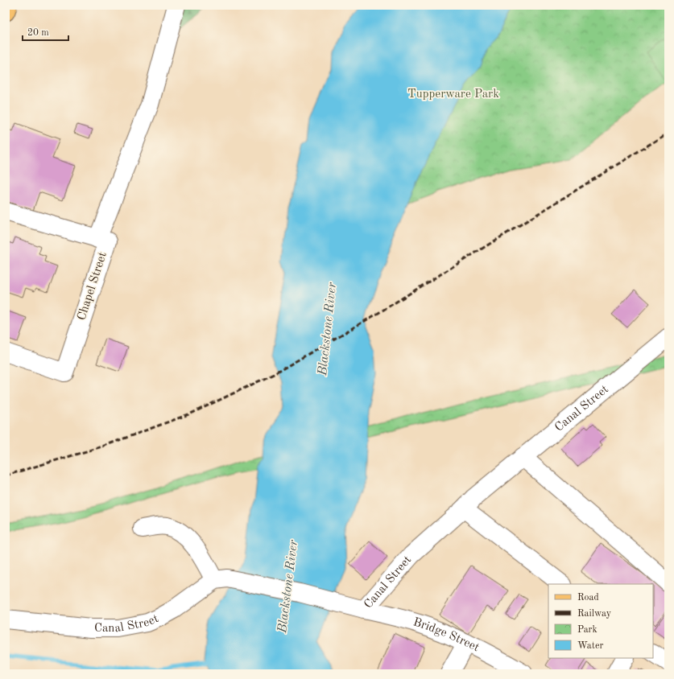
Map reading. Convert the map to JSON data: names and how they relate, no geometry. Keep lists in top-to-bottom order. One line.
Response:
{"streets":{"street":["Chapel Street","Canal Street","Bridge Street"]},"crossings":[["Canal Street","Bridge Street"]],"water":["Blackstone River"],"parks":["Tupperware Park"],"legend":["Road","Railway","Park","Water"],"scale_bar":"20 m"}
